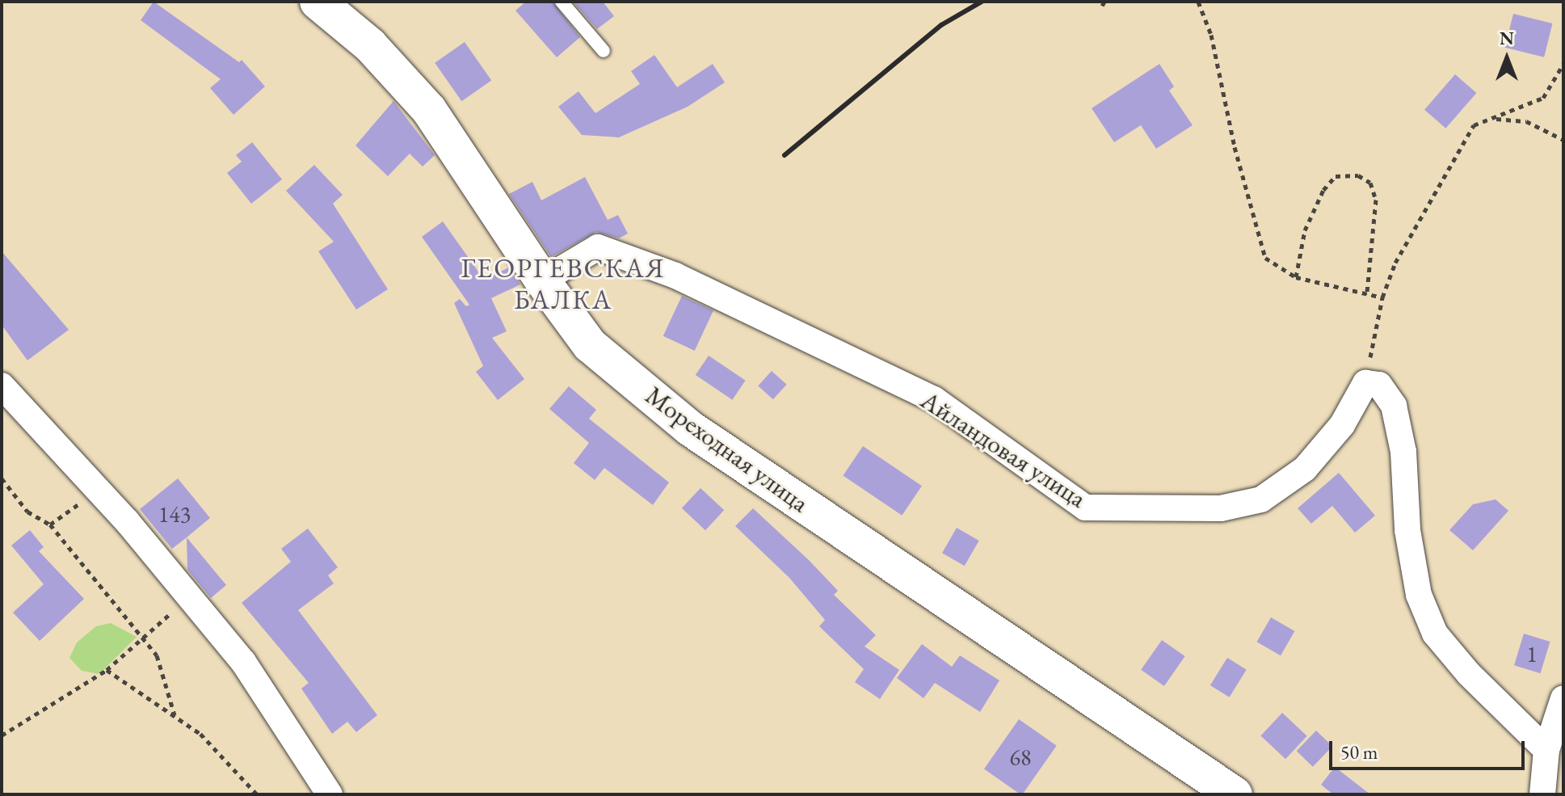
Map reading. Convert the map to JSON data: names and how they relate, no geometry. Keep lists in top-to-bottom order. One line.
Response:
{"streets":{"street":["Мореходная улица","Айландовая улица"]},"crossings":[["Мореходная улица","Айландовая улица"]],"districts":["ГЕОРГЕВСКАЯ БАЛКА"],"house_numbers":["143","1","68"],"scale_bar":"50 m","north":"top"}
